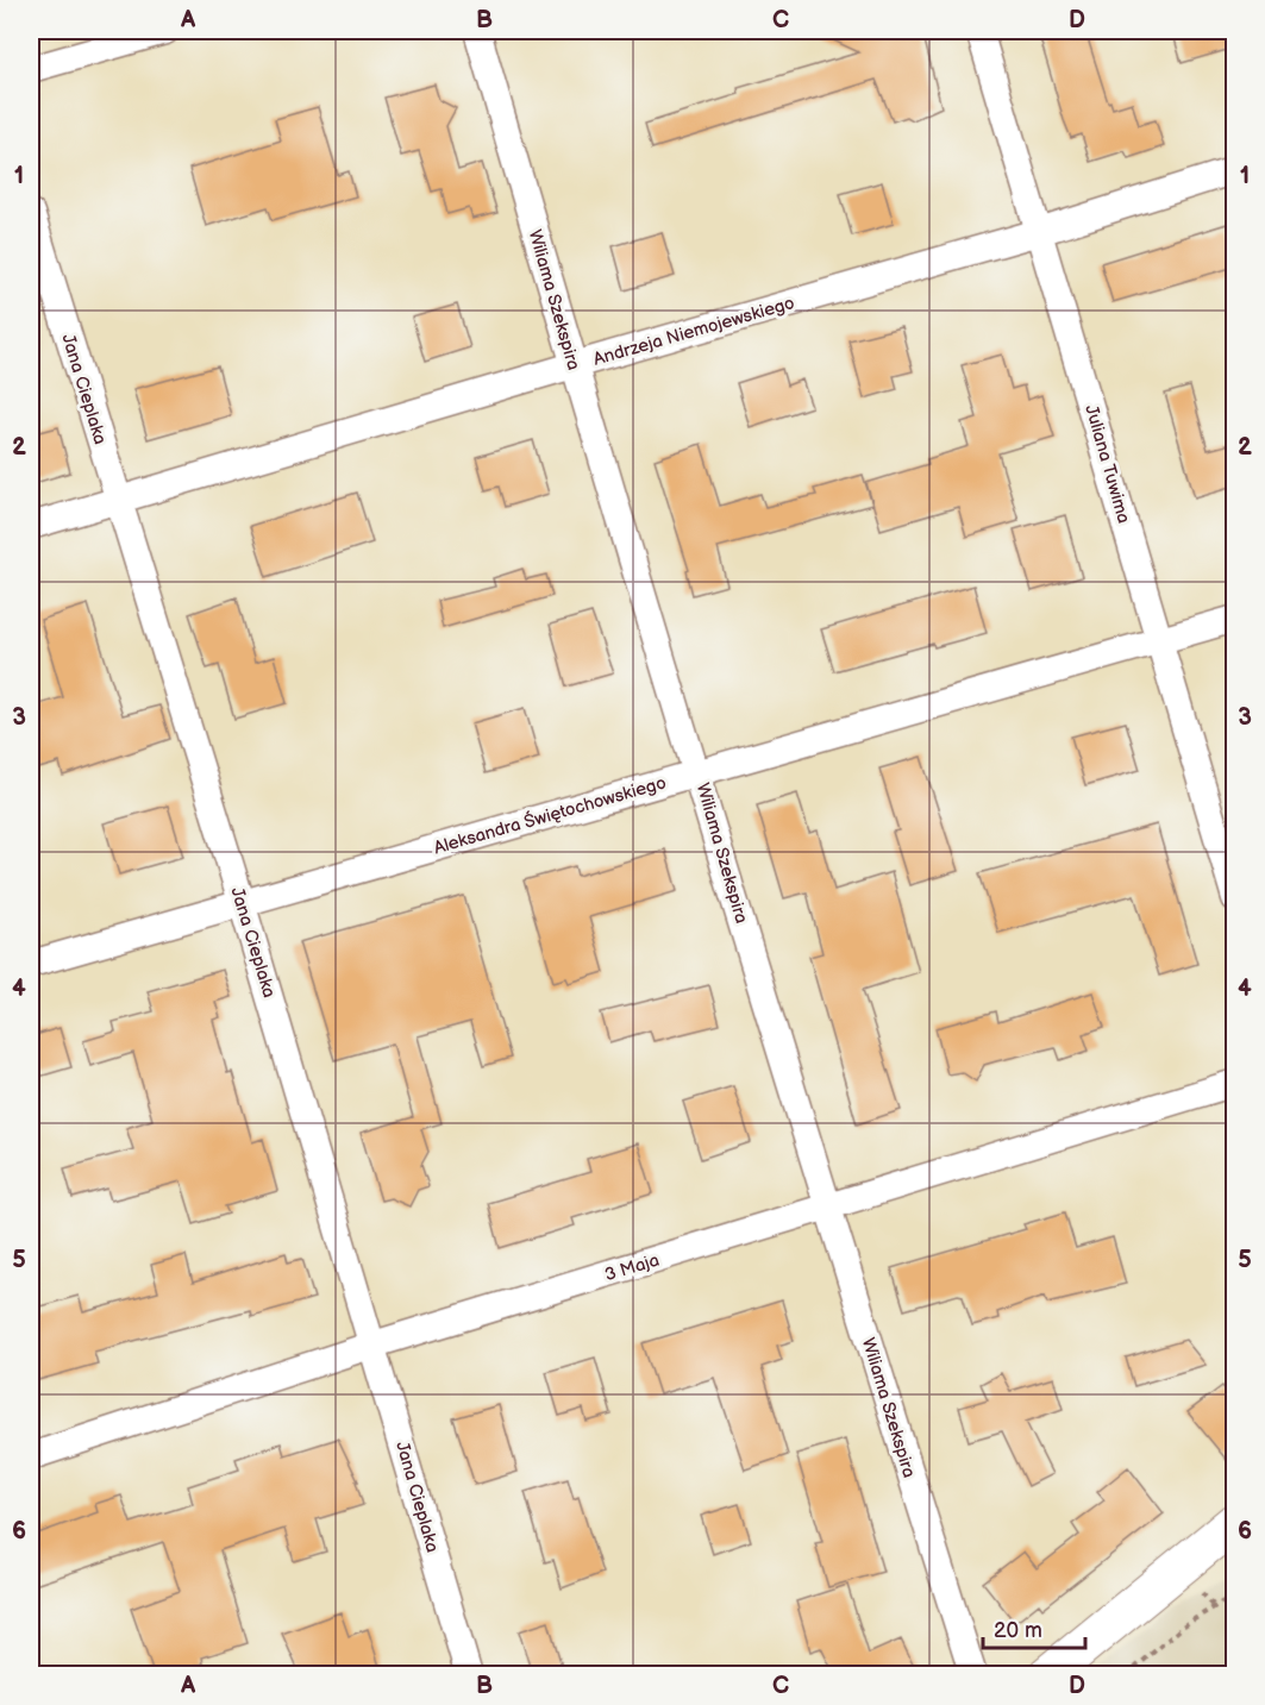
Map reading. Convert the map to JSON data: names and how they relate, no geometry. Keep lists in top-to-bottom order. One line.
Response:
{"streets":{"street":["Wiliama Szekspira","Andrzeja Niemojewskiego","Jana Cieplaka","Juliana Tuwima","Aleksandra Świętochowskiego","3 Maja"]},"crossings":[["Wiliama Szekspira","Andrzeja Niemojewskiego"],["Wiliama Szekspira","Aleksandra Świętochowskiego"],["Wiliama Szekspira","3 Maja"],["Andrzeja Niemojewskiego","Jana Cieplaka"],["Andrzeja Niemojewskiego","Juliana Tuwima"],["Jana Cieplaka","Aleksandra Świętochowskiego"],["Jana Cieplaka","3 Maja"],["Juliana Tuwima","Aleksandra Świętochowskiego"]],"scale_bar":"20 m","grid":{"columns":["A","B","C","D"],"rows":["1","2","3","4","5","6"]}}
